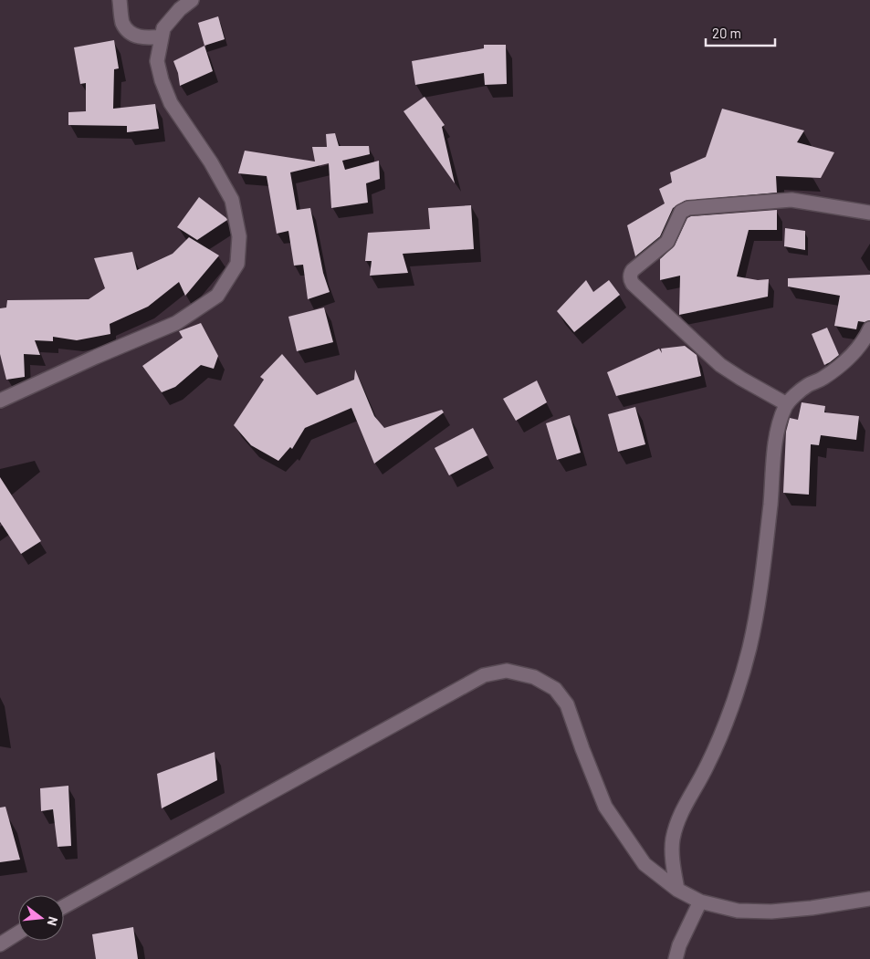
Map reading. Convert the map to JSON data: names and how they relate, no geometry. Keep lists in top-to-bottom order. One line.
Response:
{"scale_bar":"20 m","north":"right"}
